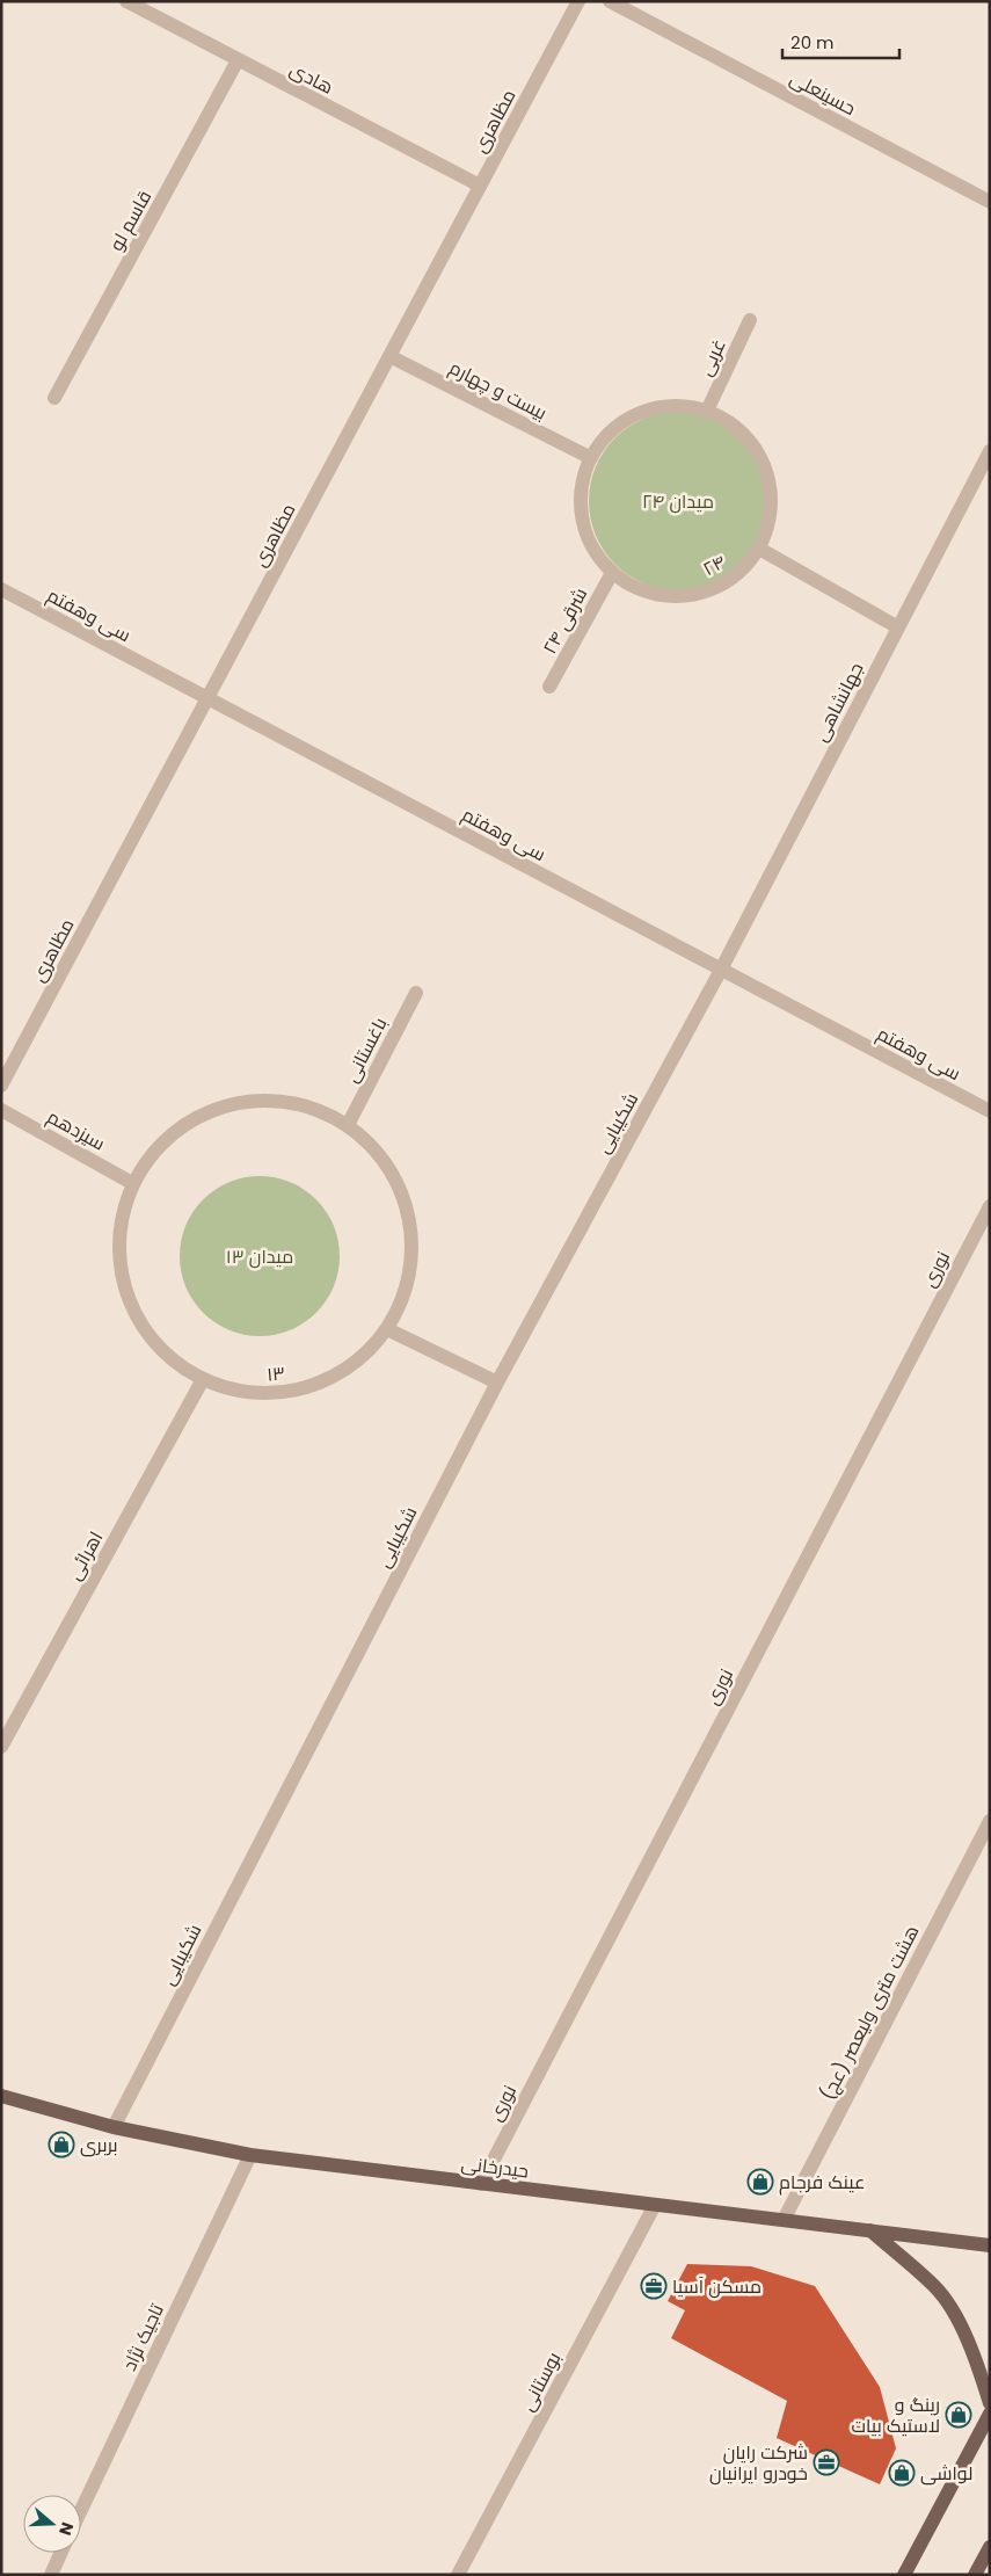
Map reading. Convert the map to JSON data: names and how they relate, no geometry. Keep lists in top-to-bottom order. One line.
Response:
{"streets":{"main road":["حیدرخانی"],"street":["هادی","حسینعلی","مظاهری","قاسم لو","غربی","بیست و چهارم","۲۴","سی وهفتم","۲۴ شرقی","جهانشاهی","باغستانی","شکیبایی","سیزدهم","نوری","۱۳","اهرائی","هشت متری ولیعصر (عج)","تاجیک نژاد","بوستانی"]},"crossings":[["هادی","مظاهری"],["هادی","قاسم لو"],["مظاهری","بیست و چهارم"],["مظاهری","سی وهفتم"],["غربی","بیست و چهارم"],["غربی","۲۴"],["غربی","۲۴ شرقی"],["بیست و چهارم","۲۴"],["بیست و چهارم","۲۴ شرقی"],["۲۴","۲۴ شرقی"],["سی وهفتم","جهانشاهی"],["سی وهفتم","شکیبایی"],["جهانشاهی","شکیبایی"],["باغستانی","۱۳"],["شکیبایی","حیدرخانی"],["سیزدهم","۱۳"],["نوری","حیدرخانی"],["۱۳","اهرائی"],["هشت متری ولیعصر (عج)","حیدرخانی"],["حیدرخانی","تاجیک نژاد"],["حیدرخانی","بوستانی"]],"parks":["میدان ۲۴","میدان ۱۳"],"places":{"shop":["بربری","عینک فرجام","رینگ و لاستیک بیات","لواشی"],"office":["مسکن آسیا","شرکت رایان خودرو ایرانیان"]},"scale_bar":"20 m","north":"right"}
